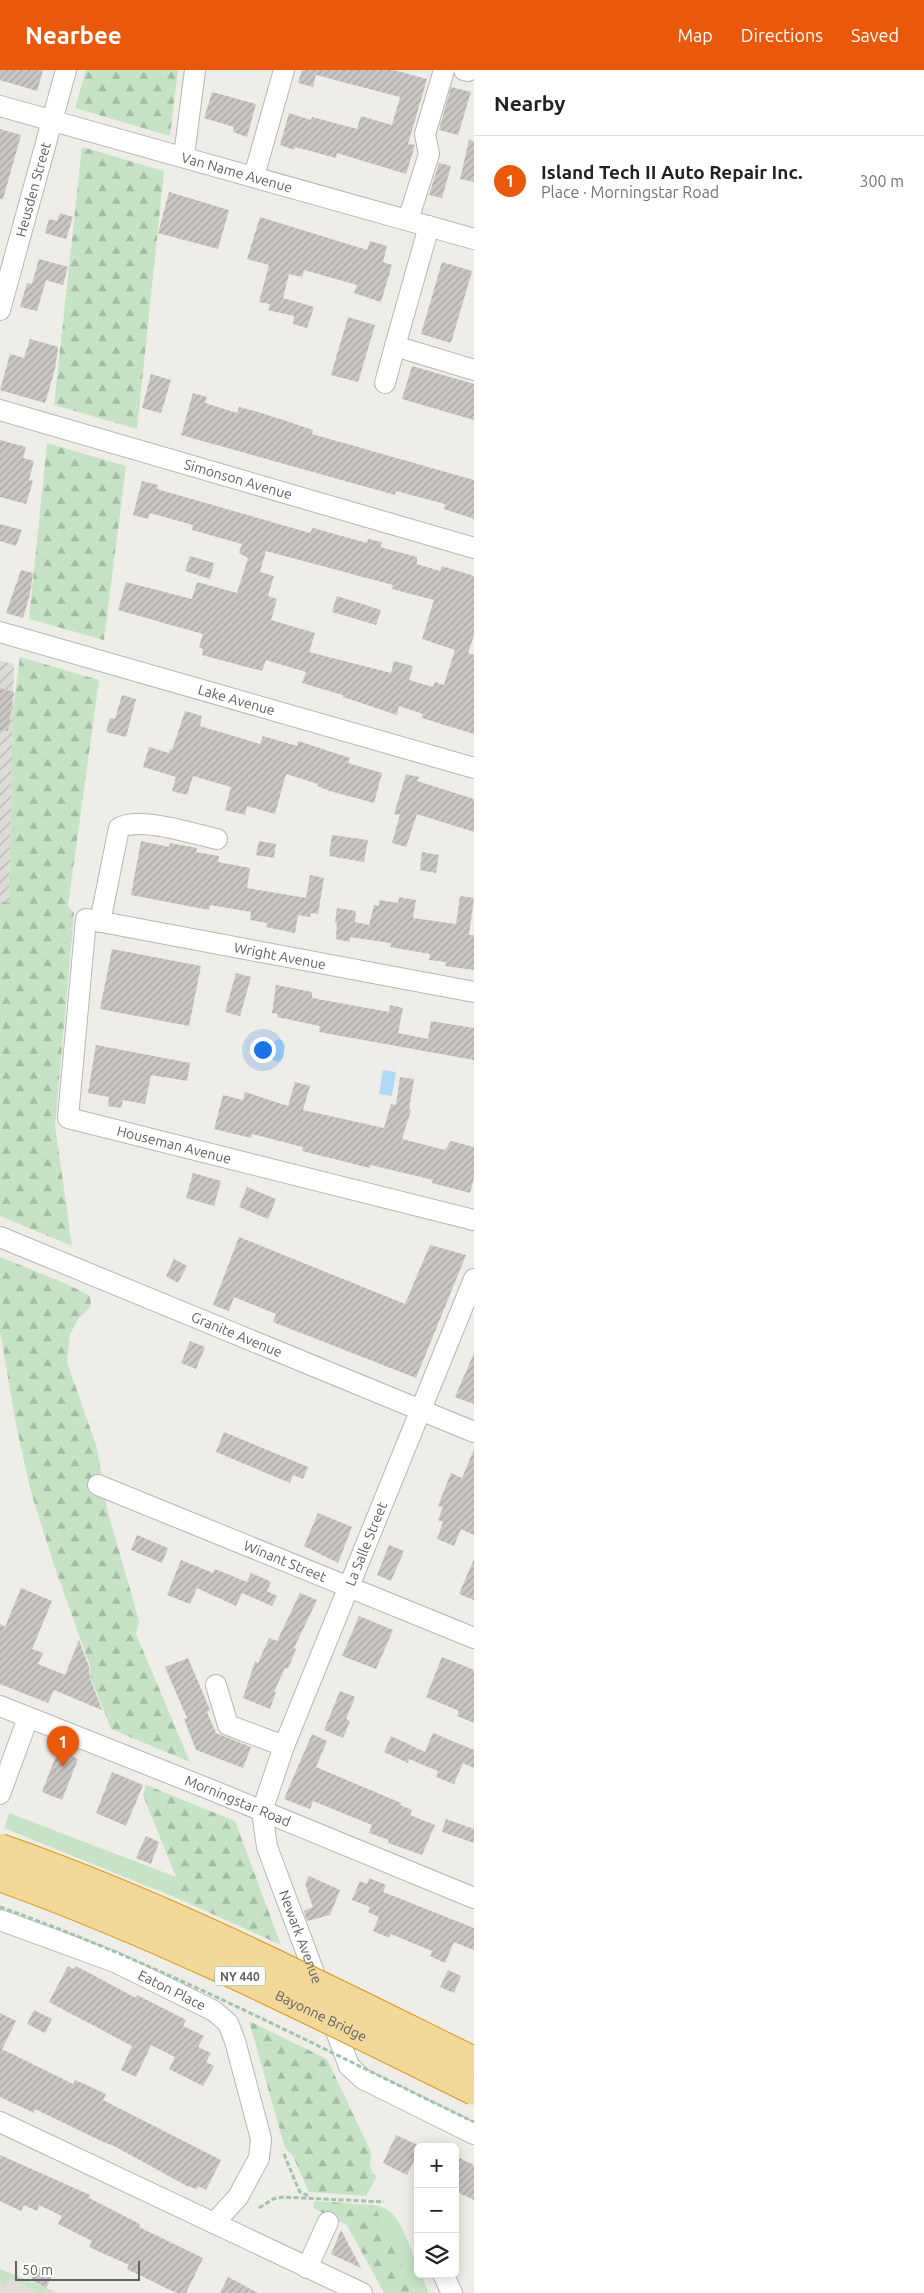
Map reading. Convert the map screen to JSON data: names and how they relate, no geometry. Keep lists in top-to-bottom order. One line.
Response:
{"streets":{"highway":["NY 440","Bayonne Bridge"],"street":["Van Name Avenue","Heusden Street","Simonson Avenue","Lake Avenue","Wright Avenue","Houseman Avenue","Granite Avenue","La Salle Street","Winant Street","Morningstar Road","Newark Avenue","Eaton Place"]},"crossings":[["Van Name Avenue","Heusden Street"],["Wright Avenue","Houseman Avenue"],["Granite Avenue","La Salle Street"],["La Salle Street","Winant Street"],["La Salle Street","Morningstar Road"],["La Salle Street","Newark Avenue"],["Morningstar Road","Newark Avenue"]],"scale_bar":"50 m","page":{"header":"Nearbee","nav":["Map","Directions","Saved"],"heading":"Nearby","list":[{"mark":"1","name":"Island Tech II Auto Repair Inc.","note":"Place · Morningstar Road","value":"300 m"}],"pins":"1","map_buttons":["+","−"],"scale":"50 m"}}
